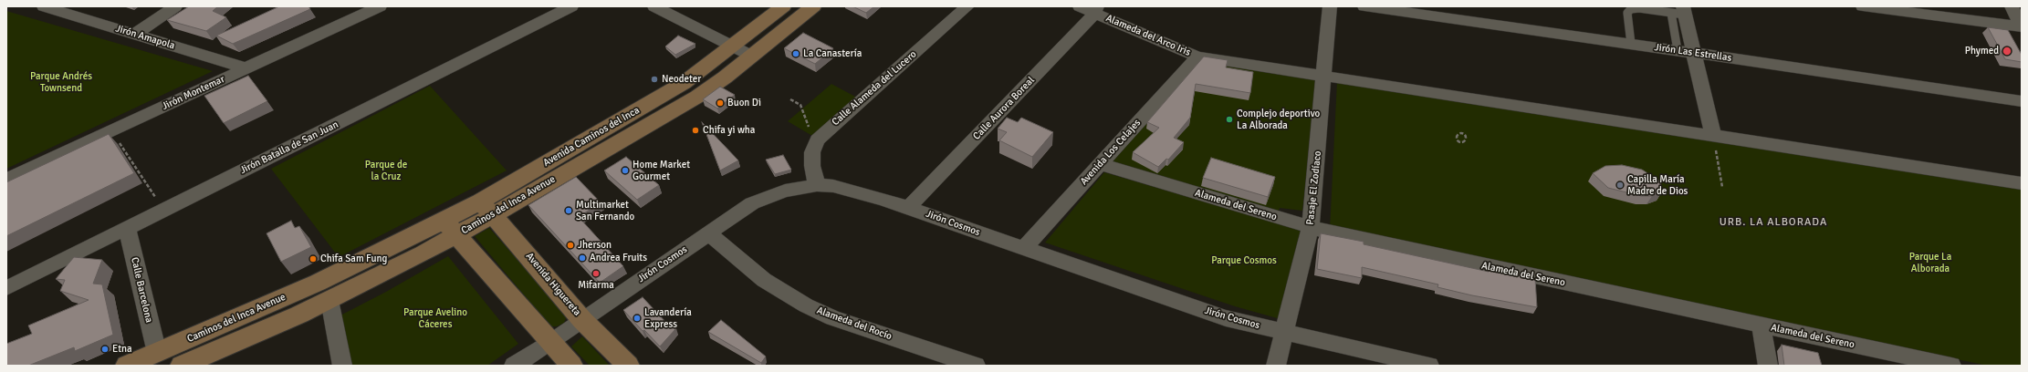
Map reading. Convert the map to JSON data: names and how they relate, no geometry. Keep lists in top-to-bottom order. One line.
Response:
{"streets":{"main road":["Avenida Caminos del Inca","Caminos del Inca Avenue","Avenida Higuereta"],"street":["Alameda del Arco Iris","Jirón Amapola","Jirón Las Estrellas","Calle Alameda del Lucero","Jirón Montemar","Calle Aurora Boreal","Jirón Batalla de San Juan","Avenida Los Celajes","Pasaje El Zodíaco","Alameda del Sereno","Jirón Cosmos","Calle Barcelona","Alameda del Rocío"]},"crossings":[["Alameda del Arco Iris","Calle Aurora Boreal"],["Alameda del Arco Iris","Avenida Los Celajes"],["Alameda del Arco Iris","Pasaje El Zodíaco"],["Jirón Amapola","Jirón Montemar"],["Calle Aurora Boreal","Jirón Cosmos"],["Avenida Caminos del Inca","Caminos del Inca Avenue"],["Avenida Caminos del Inca","Avenida Higuereta"],["Jirón Batalla de San Juan","Calle Barcelona"],["Avenida Los Celajes","Alameda del Sereno"],["Avenida Los Celajes","Jirón Cosmos"],["Pasaje El Zodíaco","Alameda del Sereno"],["Pasaje El Zodíaco","Jirón Cosmos"],["Caminos del Inca Avenue","Avenida Higuereta"],["Caminos del Inca Avenue","Calle Barcelona"],["Jirón Cosmos","Avenida Higuereta"],["Jirón Cosmos","Alameda del Rocío"]],"districts":["URB. LA ALBORADA"],"parks":["Parque Andrés Townsend","Parque de la Cruz","Parque La Alborada","Parque Cosmos","Parque Avelino Cáceres"],"places":["Phymed","La Canastería","Neodeter","Buon Di","Complejo deportivo La Alborada","Chifa yi wha","Home Market Gourmet","Capilla María Madre de Dios","Multimarket San Fernando","Jherson","Andrea Fruits","Chifa Sam Fung","Mifarma","Lavandería Express","Etna"]}
